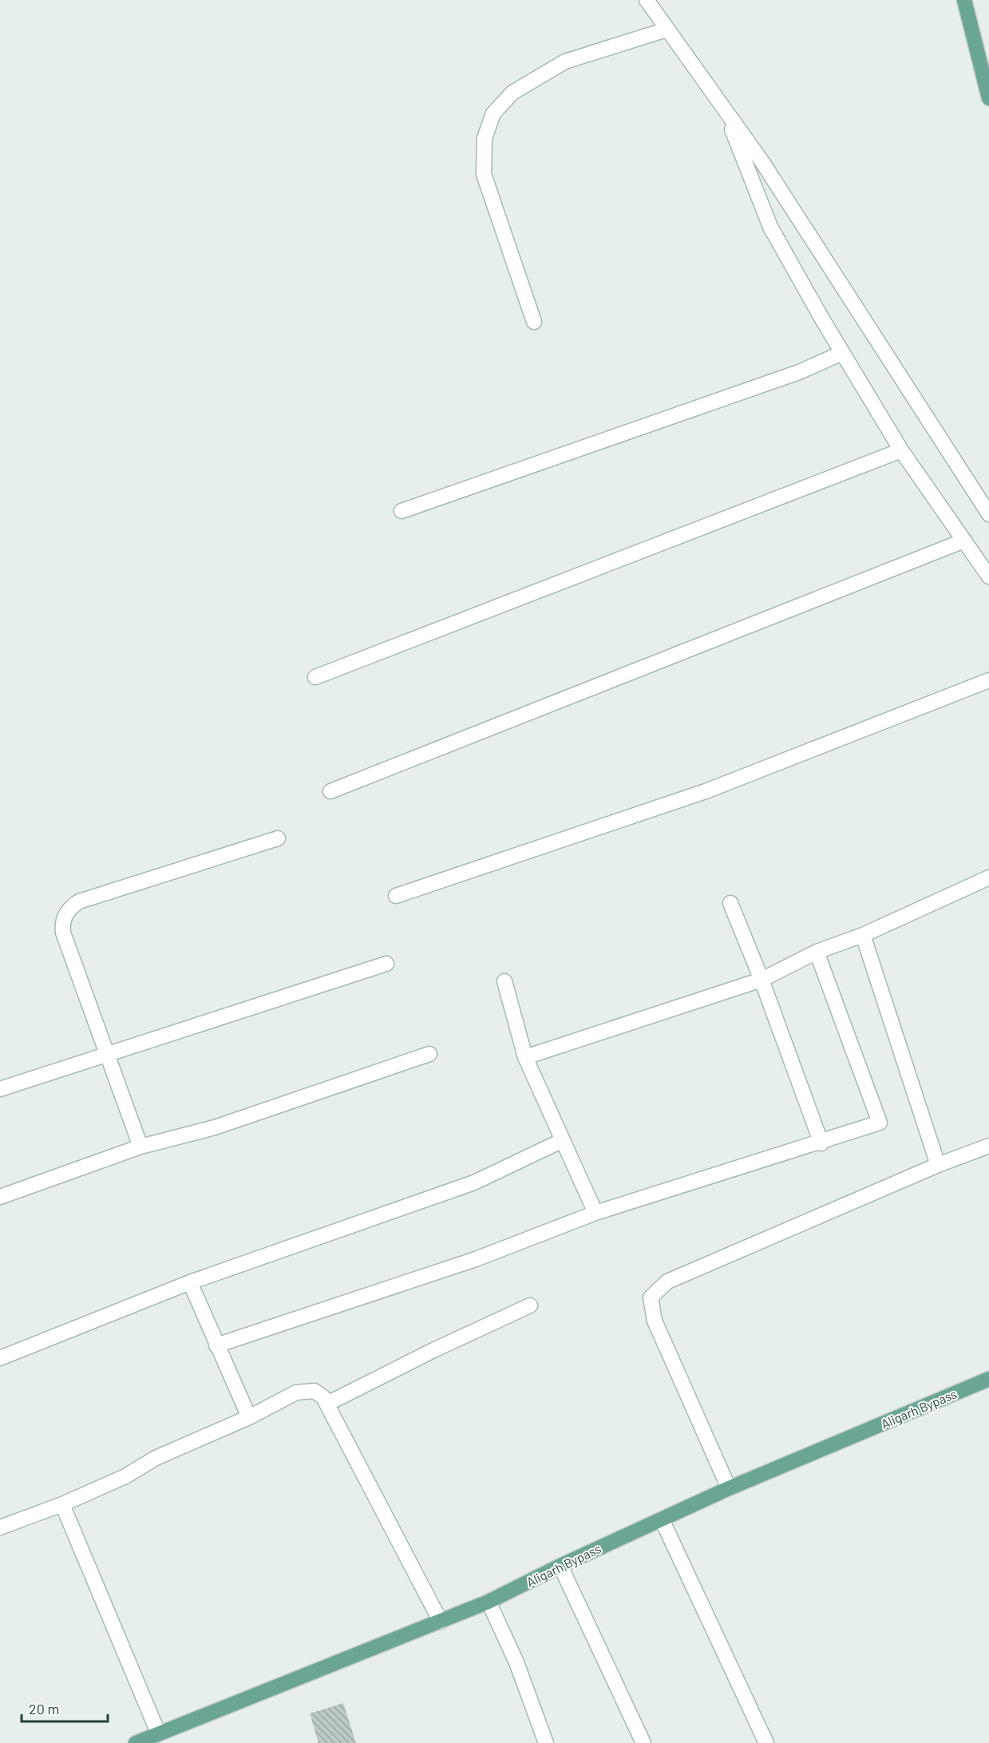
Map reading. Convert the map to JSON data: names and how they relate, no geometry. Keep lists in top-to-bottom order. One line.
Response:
{"streets":{"main road":["Aligarh Bypass"]},"scale_bar":"20 m"}
